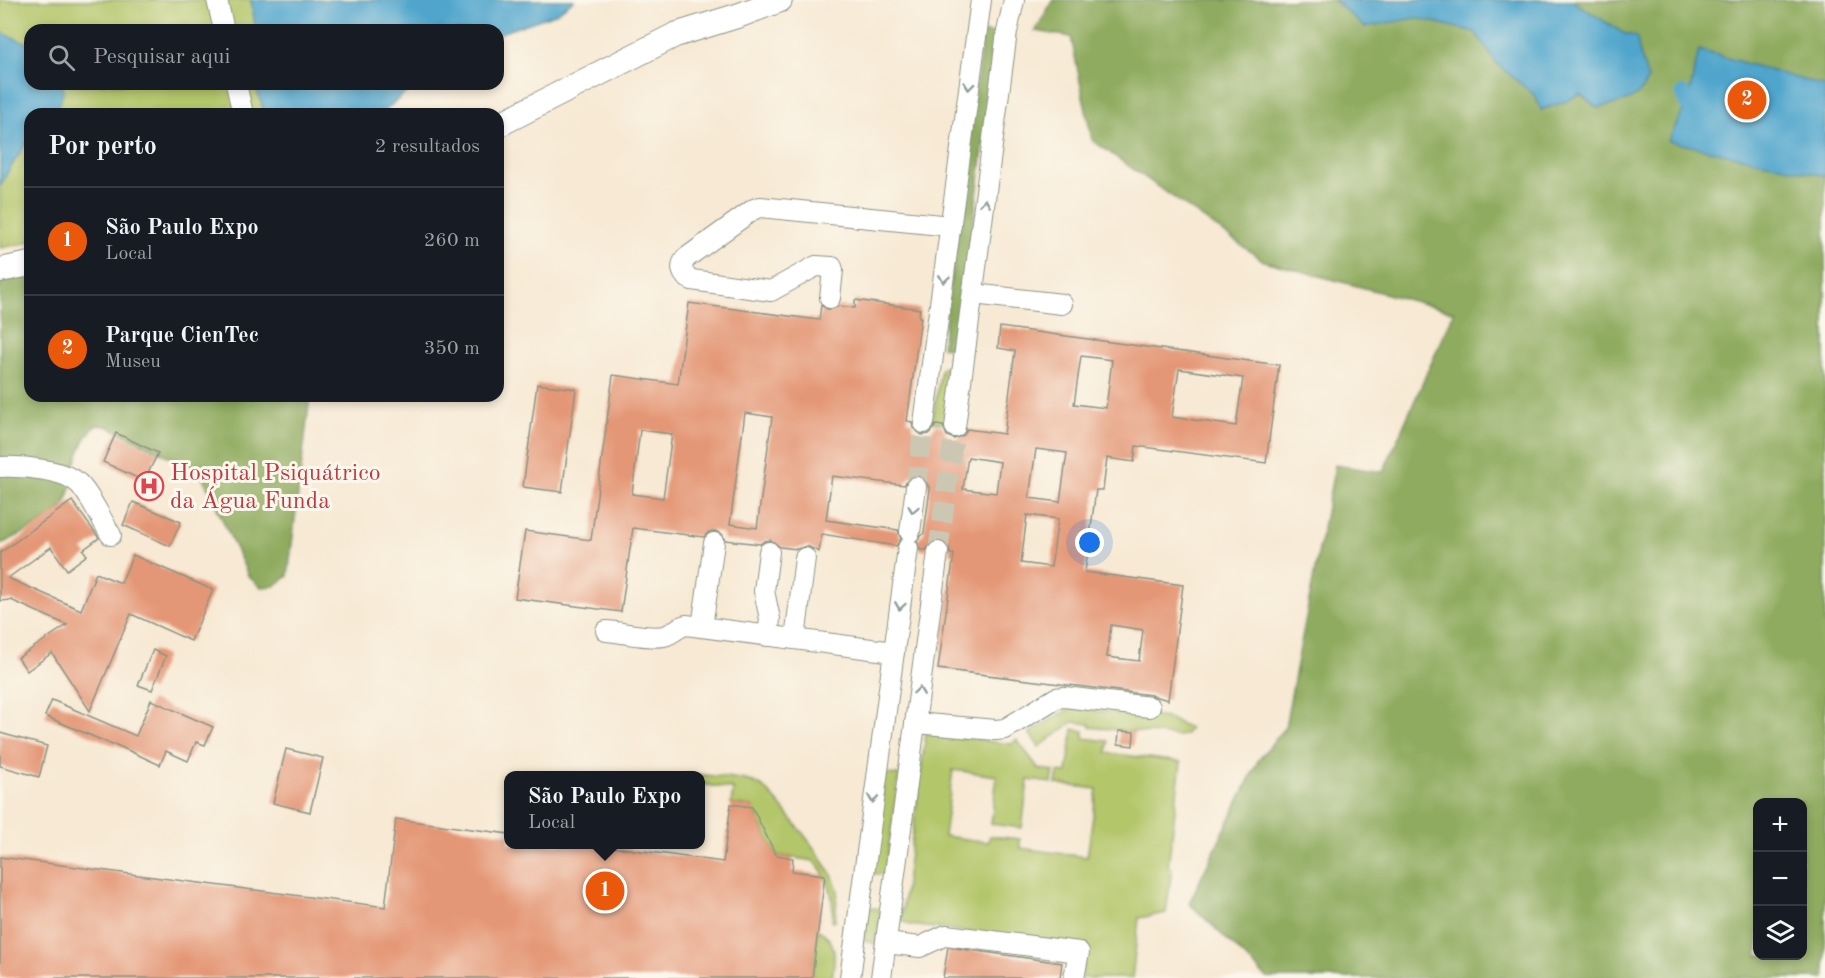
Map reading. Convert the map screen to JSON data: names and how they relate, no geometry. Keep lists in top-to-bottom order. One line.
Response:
{"places":{"hospital":["Hospital Psiquátrico da Água Funda"]},"page":{"search":"Pesquisar aqui","pins":["2","1"],"heading":["Por perto","2 resultados"],"list":[{"mark":"1","name":"São Paulo Expo","note":"Local","value":"260 m"},{"mark":"2","name":"Parque CienTec","note":"Museu","value":"350 m"}],"popup":["São Paulo Expo","Local"],"map_buttons":["+","−"]}}
